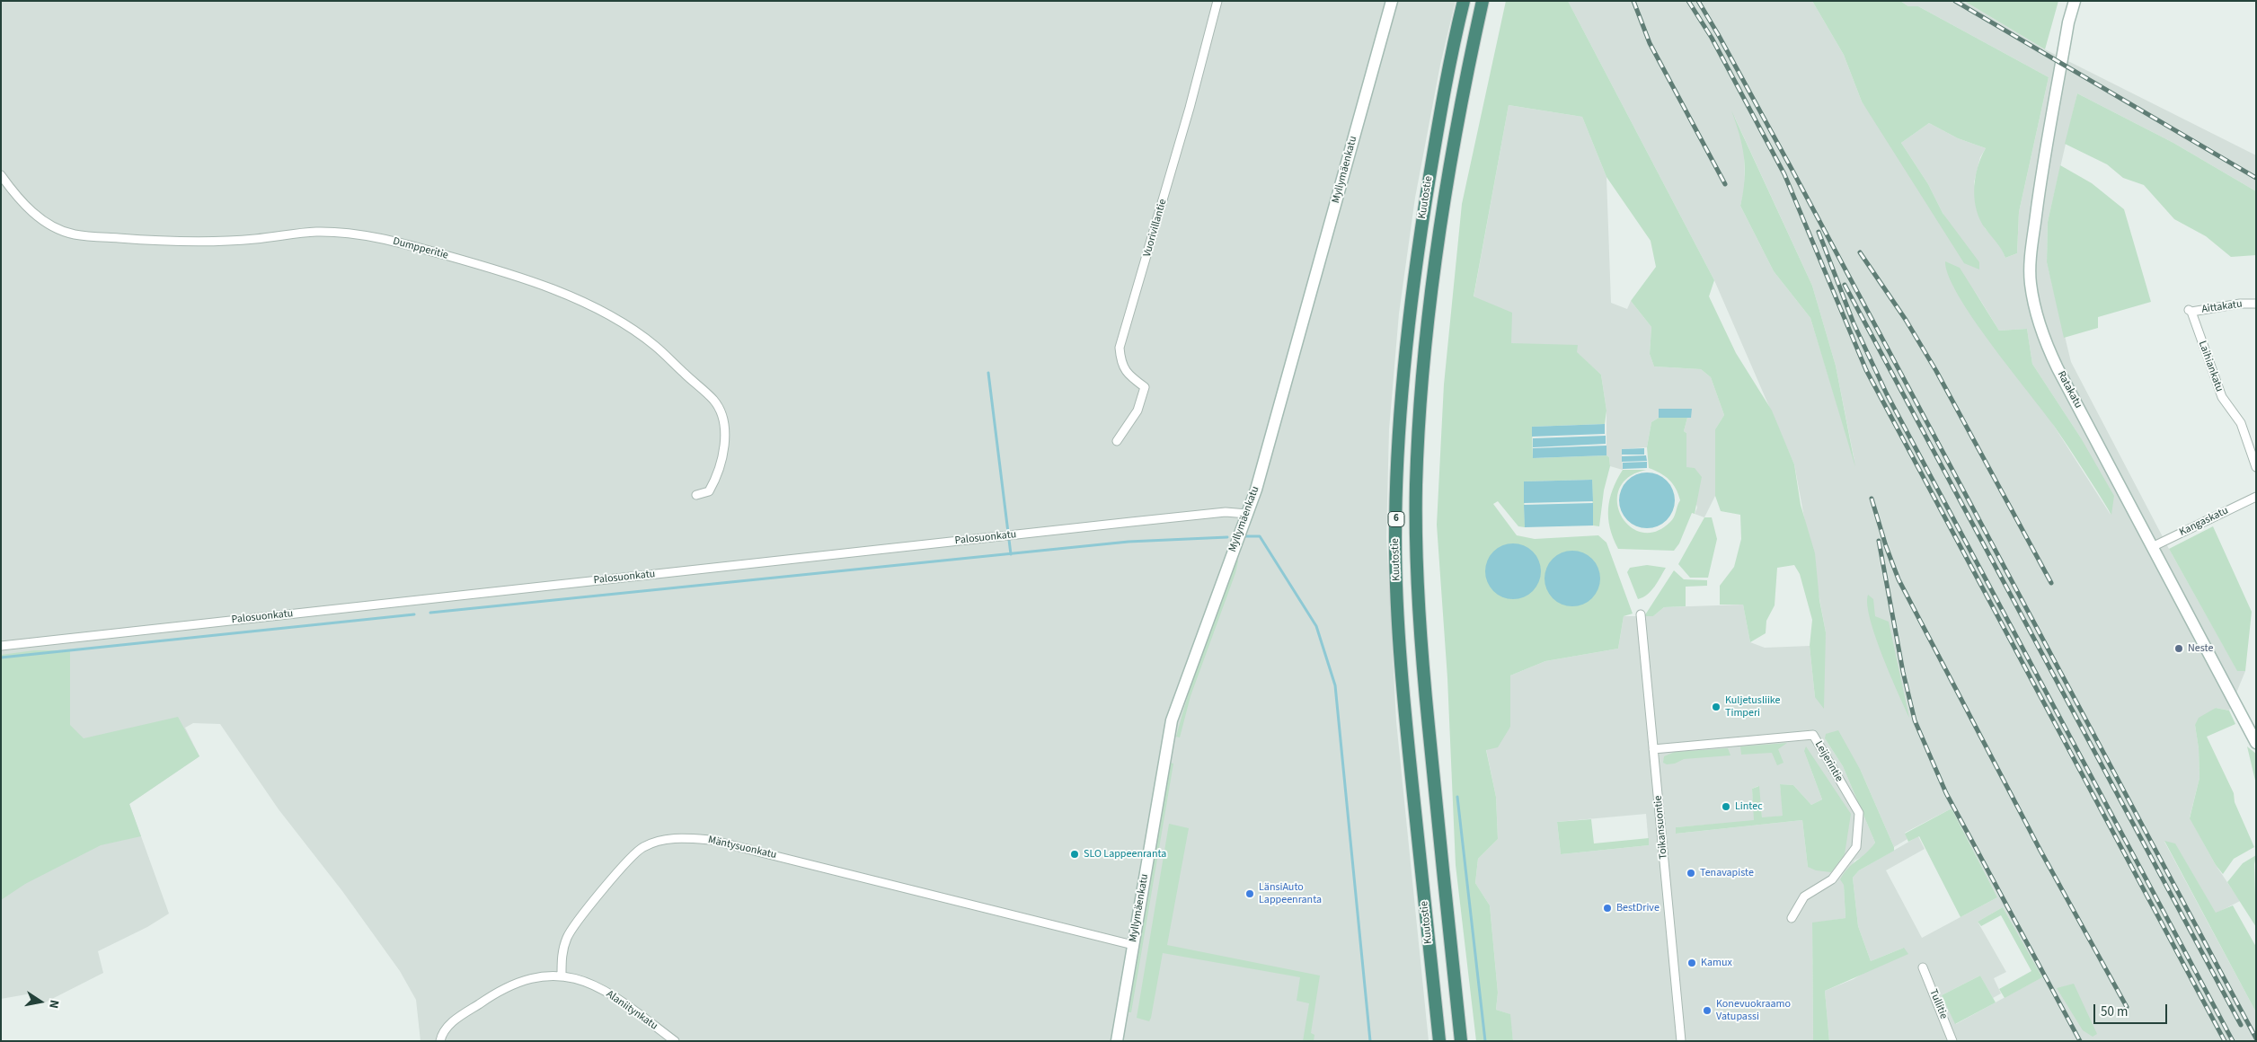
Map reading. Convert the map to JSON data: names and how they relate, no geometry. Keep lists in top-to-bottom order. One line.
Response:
{"streets":{"highway":["Kuutostie","6"],"main road":["Myllymäenkatu","Ratakatu"],"street":["Vuorivillantie","Dumpperitie","Aittakatu","Laihiankatu","Kangaskatu","Palosuonkatu","Leijerintie","Toikansuontie","Mäntysuonkatu","Tullitie","Alaniitynkatu"]},"crossings":[["Myllymäenkatu","Palosuonkatu"],["Myllymäenkatu","Mäntysuonkatu"],["Aittakatu","Laihiankatu"],["Ratakatu","Kangaskatu"],["Leijerintie","Toikansuontie"],["Mäntysuonkatu","Alaniitynkatu"]],"places":["Neste","Kuljetusliike Timperi","Lintec","SLO Lappeenranta","Tenavapiste","LänsiAuto Lappeenranta","BestDrive","Kamux","Konevuokraamo Vatupassi"],"scale_bar":"50 m","north":"right"}
